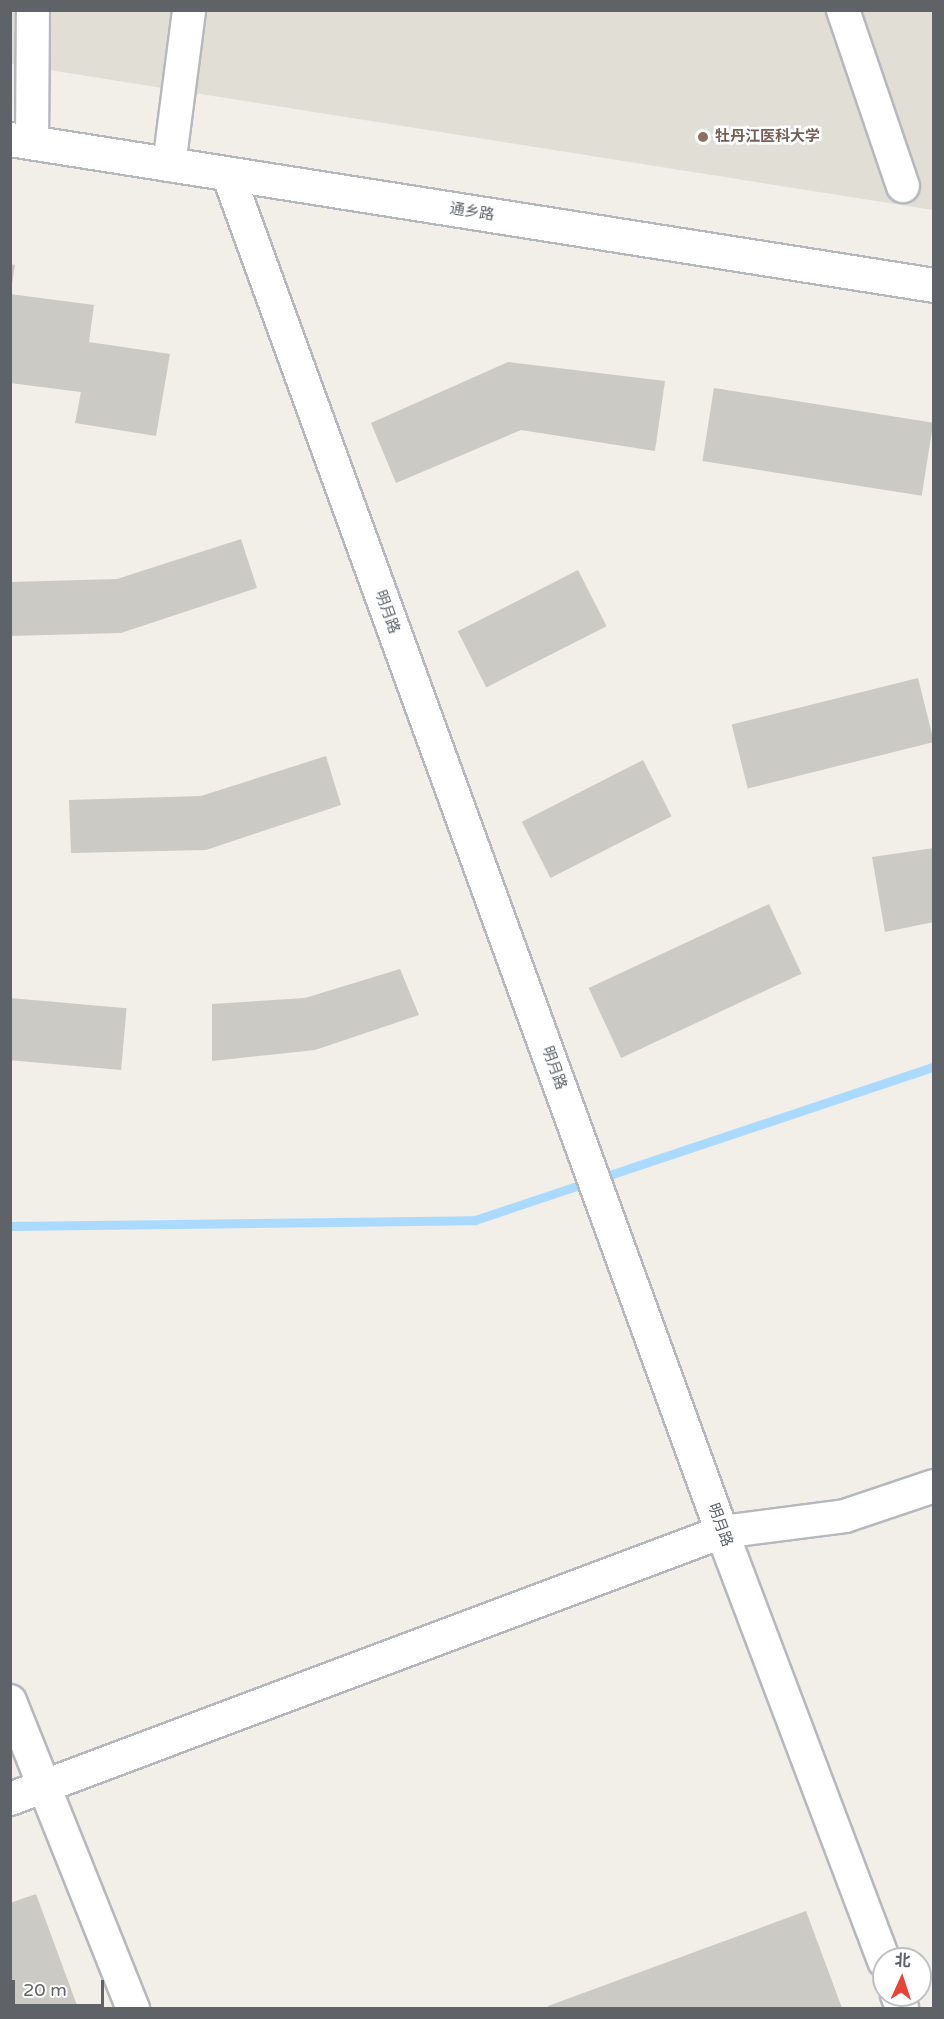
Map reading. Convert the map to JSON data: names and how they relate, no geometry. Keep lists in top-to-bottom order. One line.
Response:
{"streets":{"street":["通乡路","明月路"]},"crossings":[["通乡路","明月路"]],"places":["牡丹江医科大学"],"scale_bar":"20 m","north":"top"}
